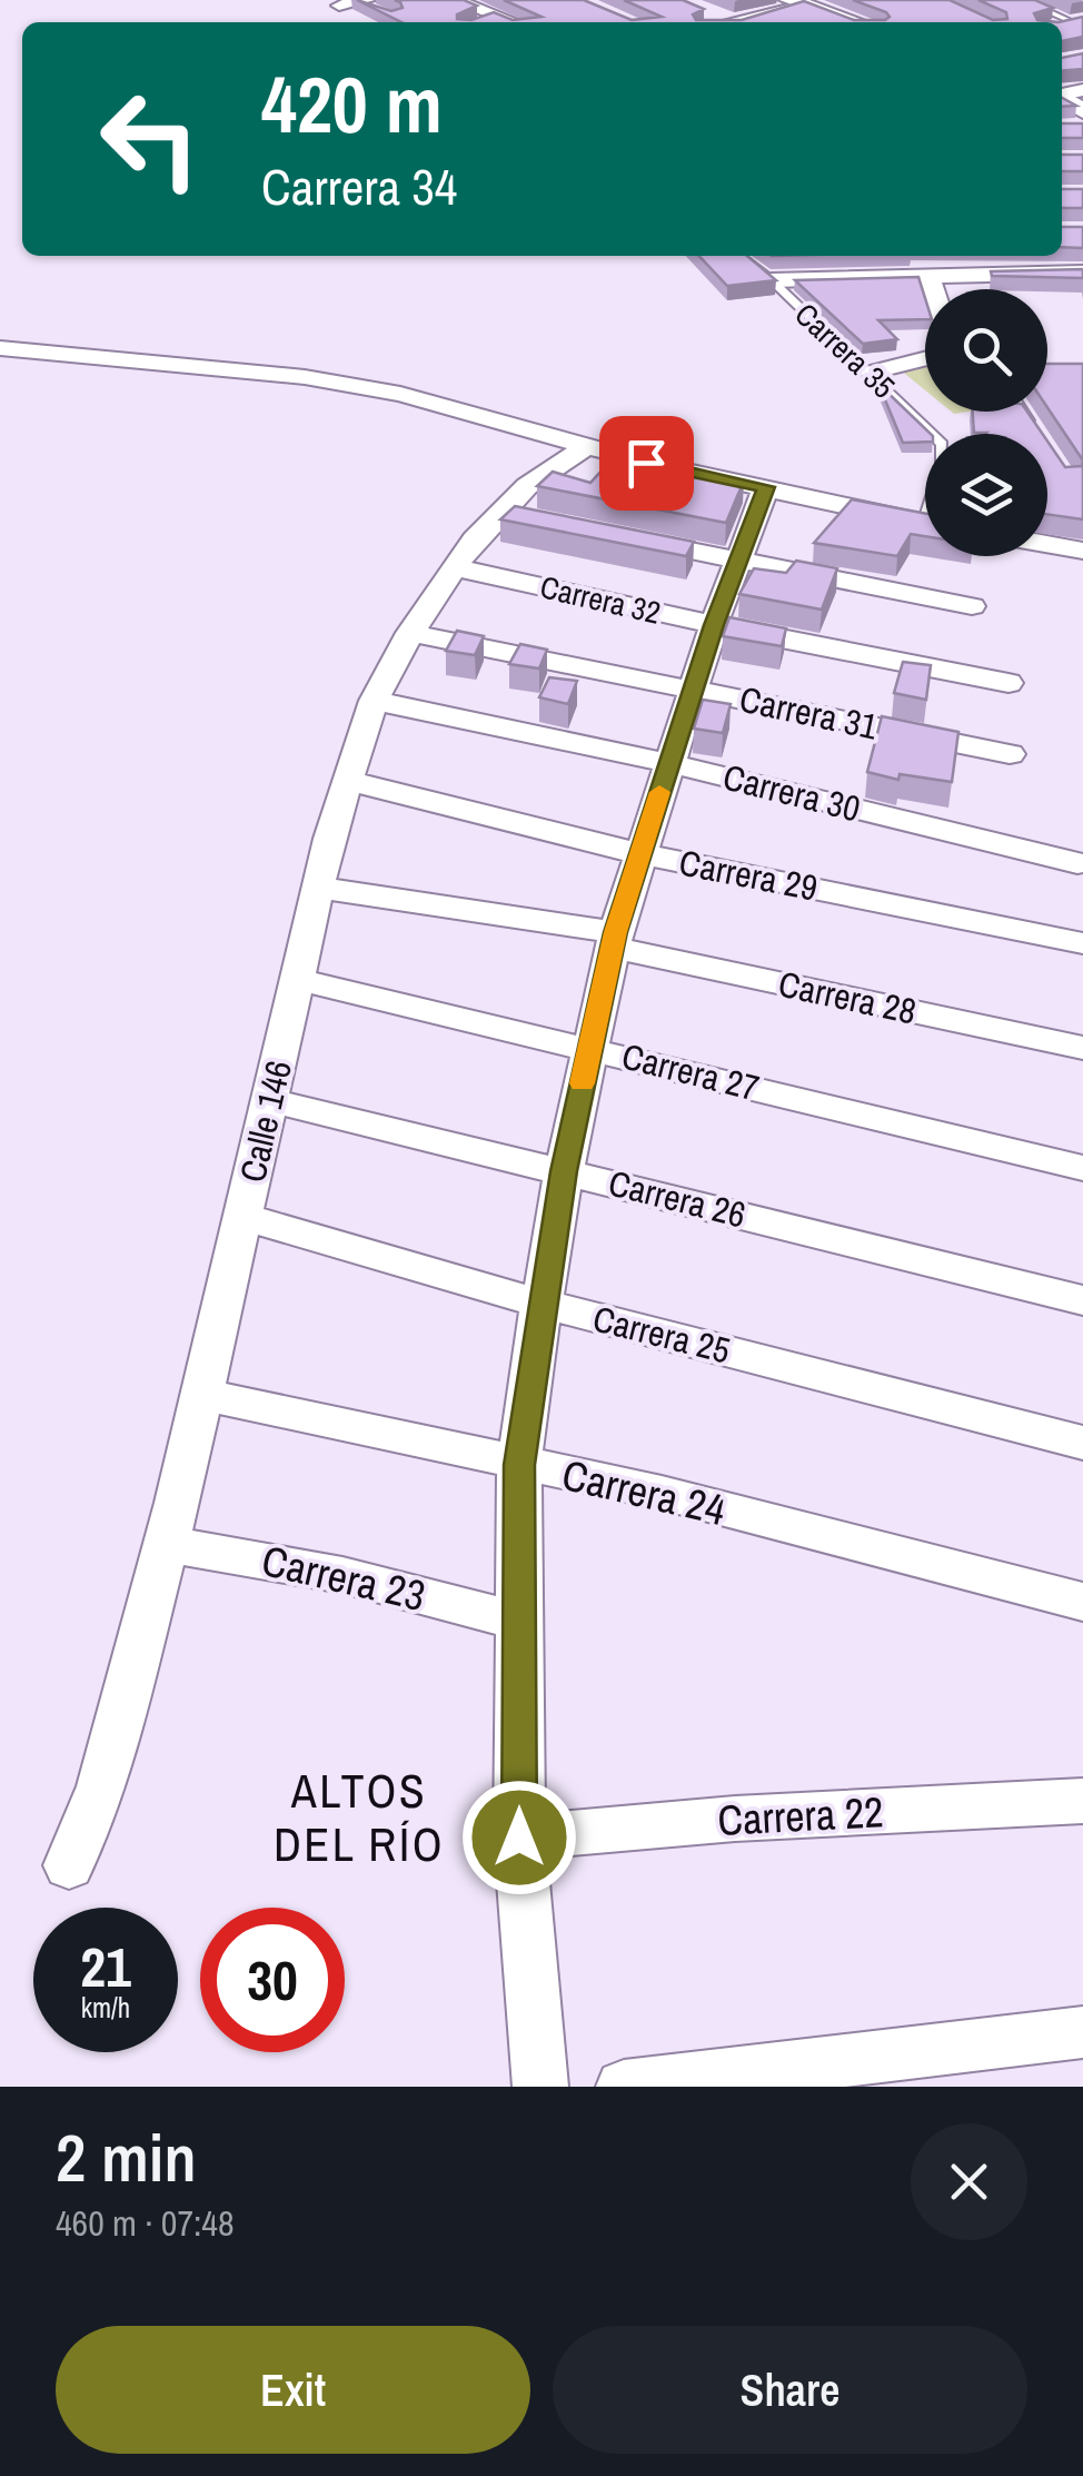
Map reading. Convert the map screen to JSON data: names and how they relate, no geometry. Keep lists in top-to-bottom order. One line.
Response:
{"streets":{"street":["Carrera 32","Carrera 31","Carrera 30","Carrera 29","Carrera 28","Carrera 27","Calle 146","Carrera 26","Carrera 25","Carrera 24","Carrera 23","Carrera 22"],"lane":["Carrera 35"]},"crossings":[["Carrera 32","Calle 146"],["Carrera 31","Calle 146"],["Carrera 30","Calle 146"],["Carrera 29","Calle 146"],["Carrera 28","Calle 146"],["Carrera 27","Calle 146"],["Calle 146","Carrera 26"],["Calle 146","Carrera 25"],["Calle 146","Carrera 24"],["Calle 146","Carrera 23"]],"districts":["ALTOS DEL RÍO"],"page":{"turn":["420 m","Carrera 34"],"speed":"21 km/h","limit":"30","heading":["2 min","460 m · 07:48"],"buttons":["Exit","Share"]}}
